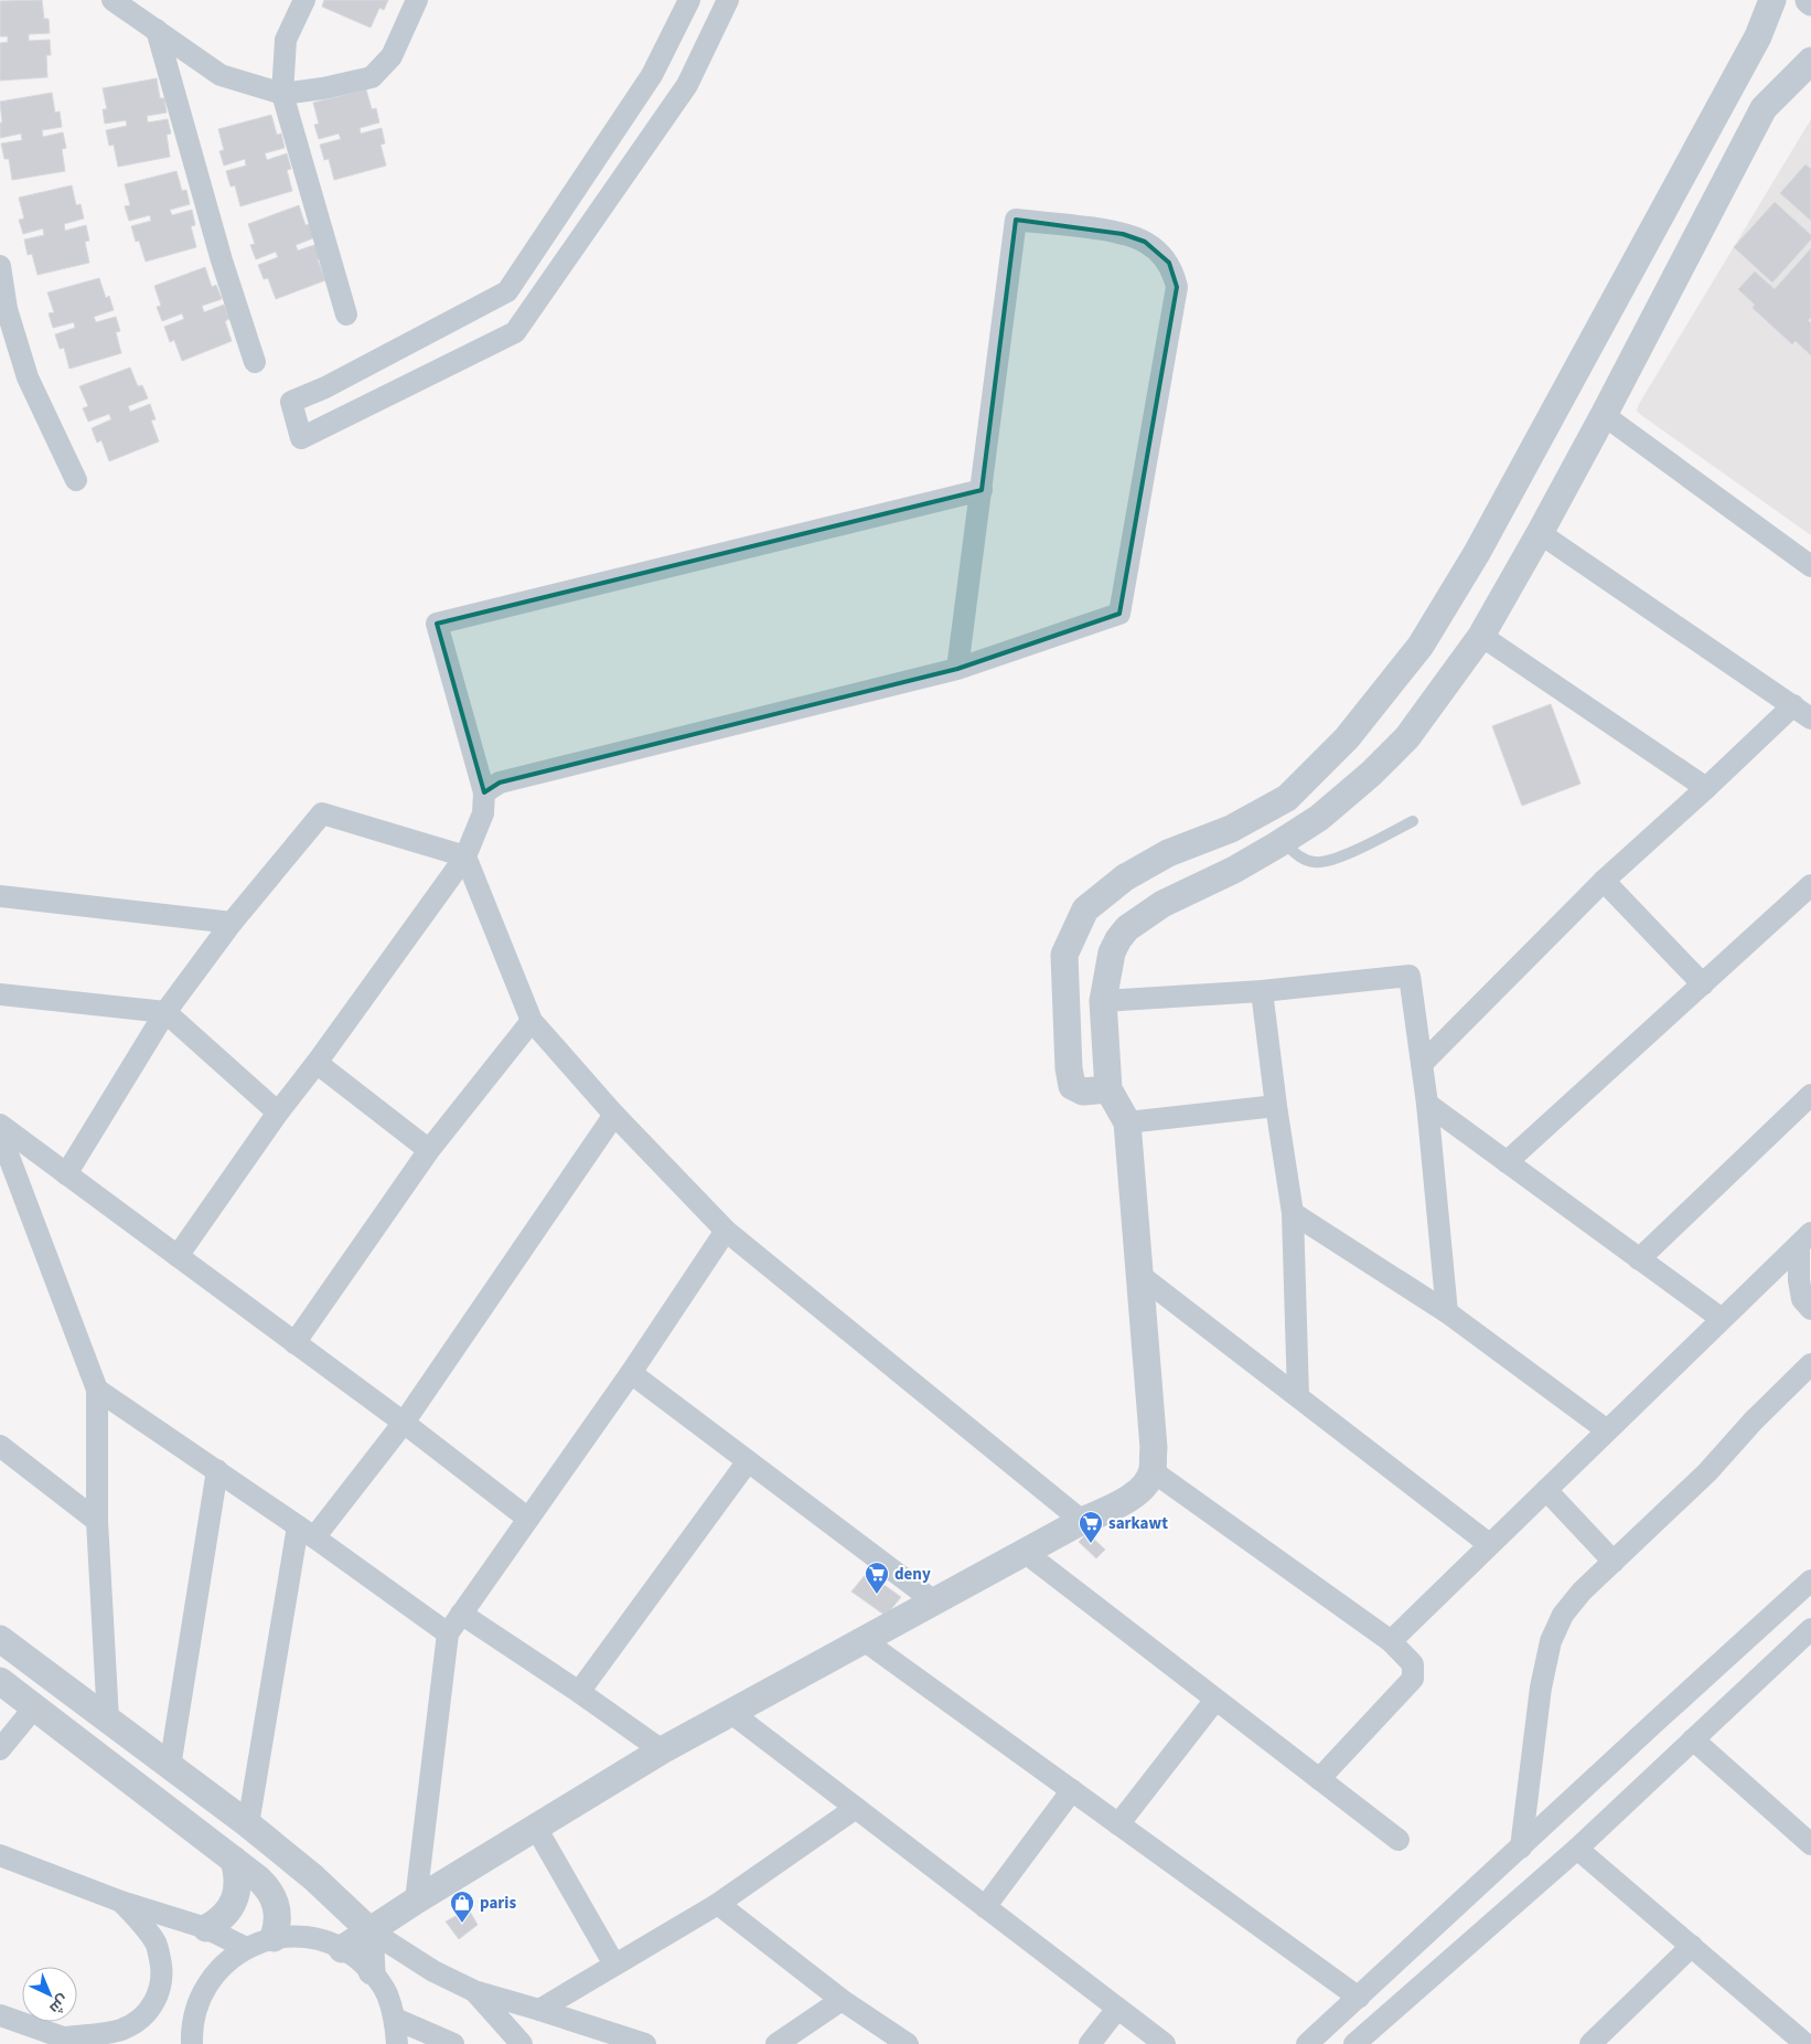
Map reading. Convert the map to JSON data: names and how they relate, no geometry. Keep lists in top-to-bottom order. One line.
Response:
{"places":{"supermarket":["sarkawt","deny"],"shop":["paris"]},"north":"bottom right"}
